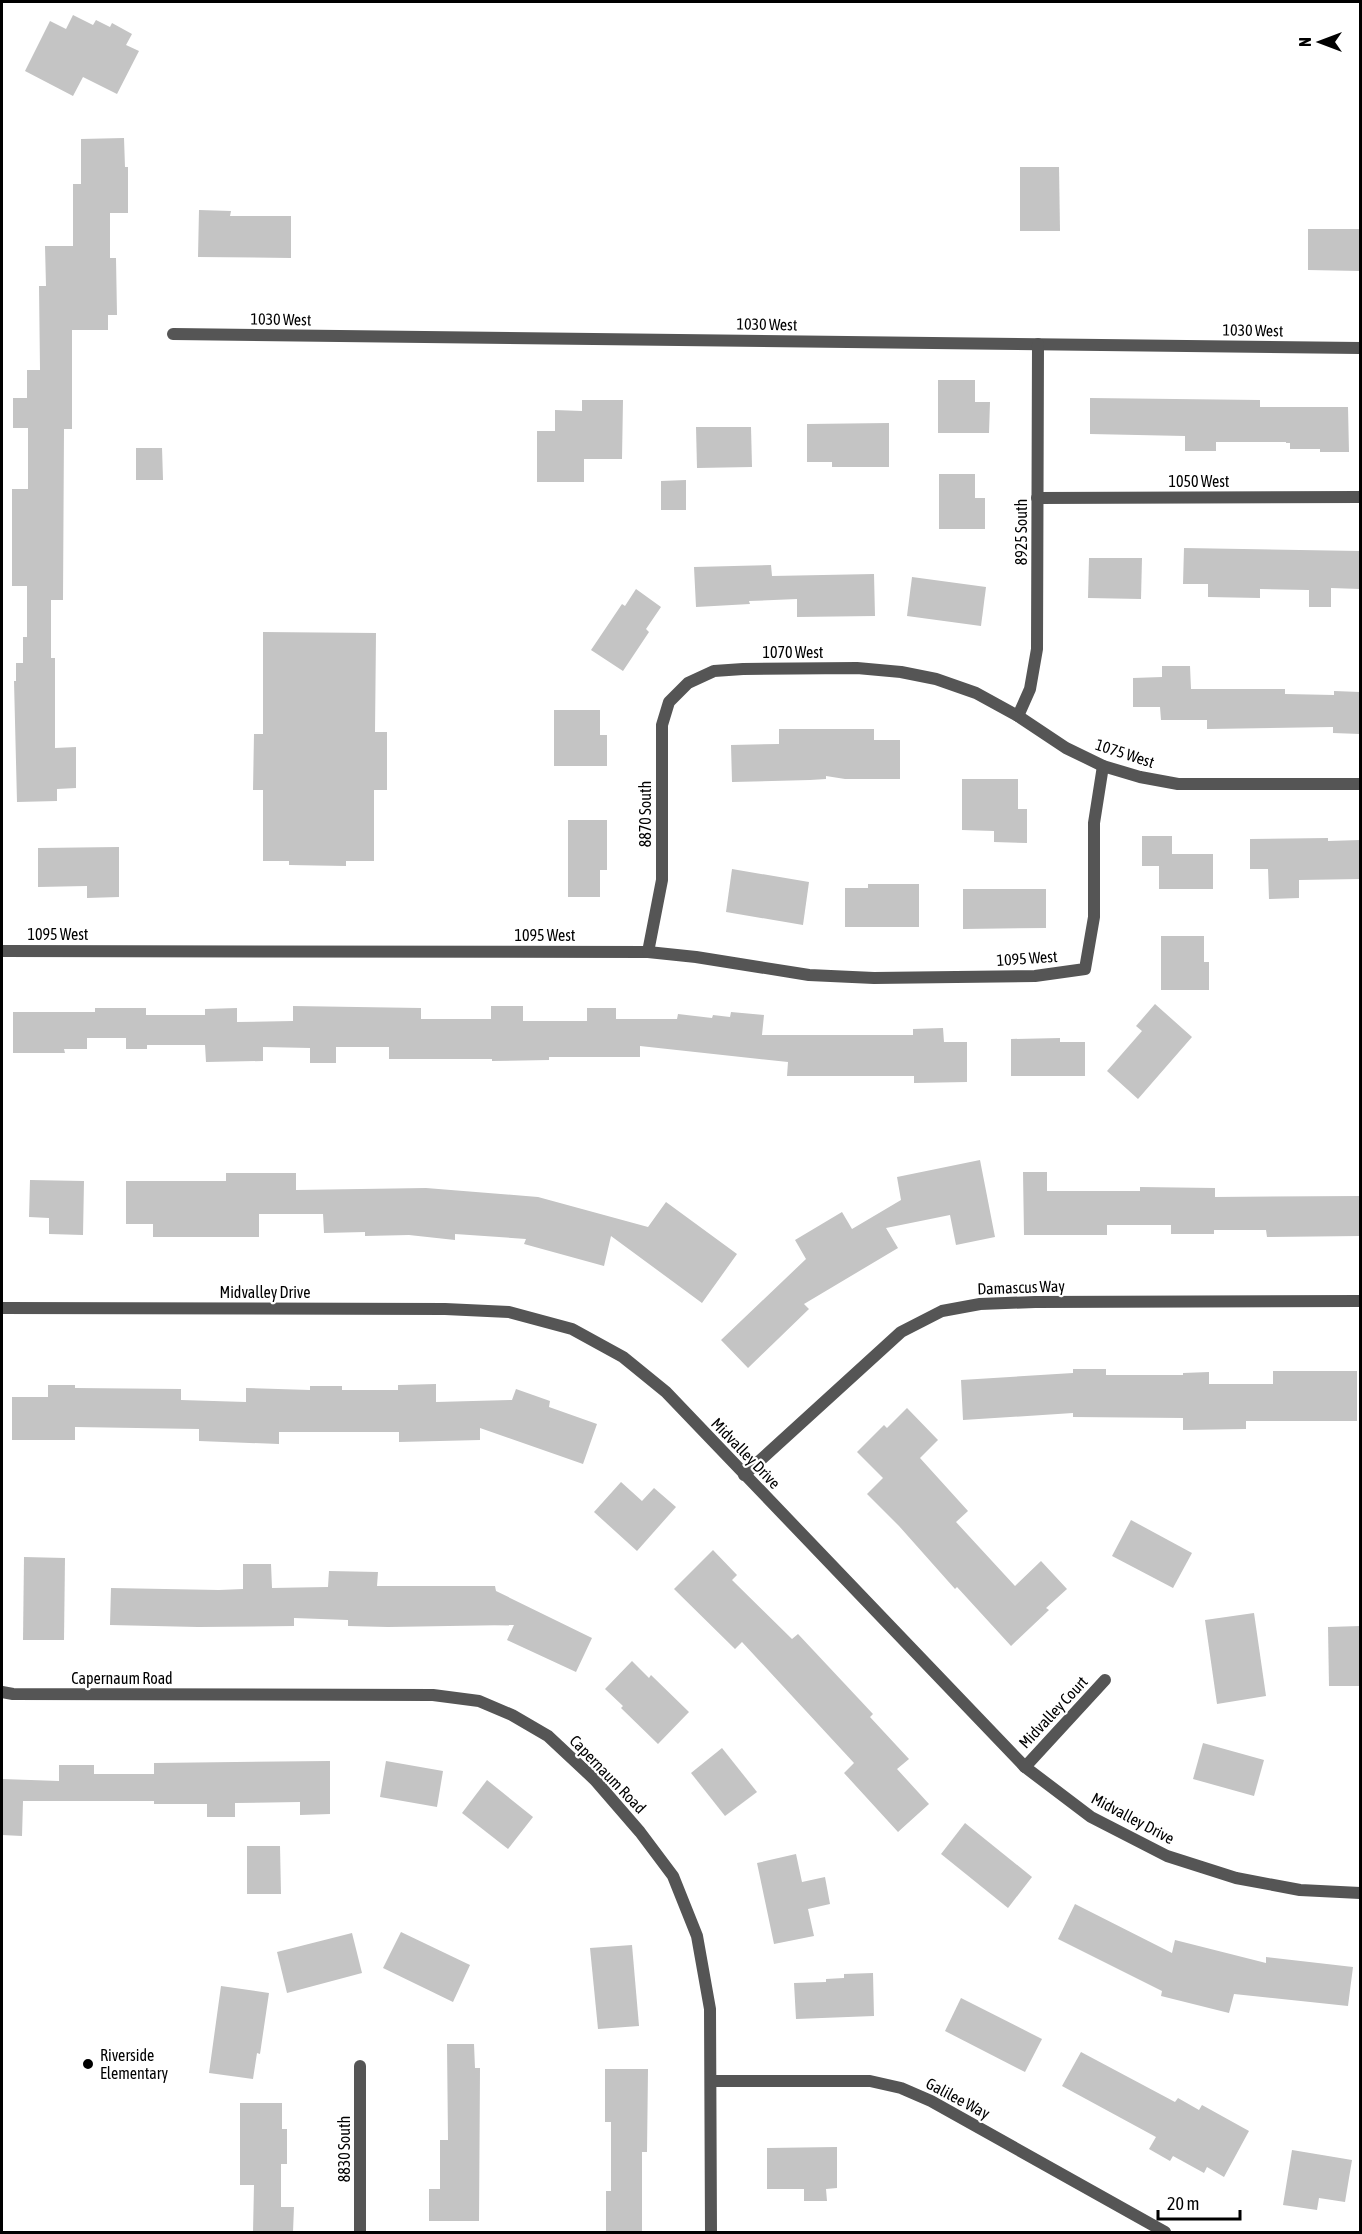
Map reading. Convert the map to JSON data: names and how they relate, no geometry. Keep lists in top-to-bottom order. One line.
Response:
{"streets":{"street":["1030 West","1050 West","8925 South","1070 West","1075 West","8870 South","1095 West","Damascus Way","Midvalley Drive","Capernaum Road","Midvalley Court","Galilee Way","8830 South"]},"crossings":[["1030 West","8925 South"],["1050 West","8925 South"],["8925 South","1075 West"],["1070 West","1075 West"],["1070 West","8870 South"],["1075 West","1095 West"],["8870 South","1095 West"],["Damascus Way","Midvalley Drive"],["Midvalley Drive","Midvalley Court"],["Capernaum Road","Galilee Way"]],"places":["Riverside Elementary"],"scale_bar":"20 m","north":"left"}
